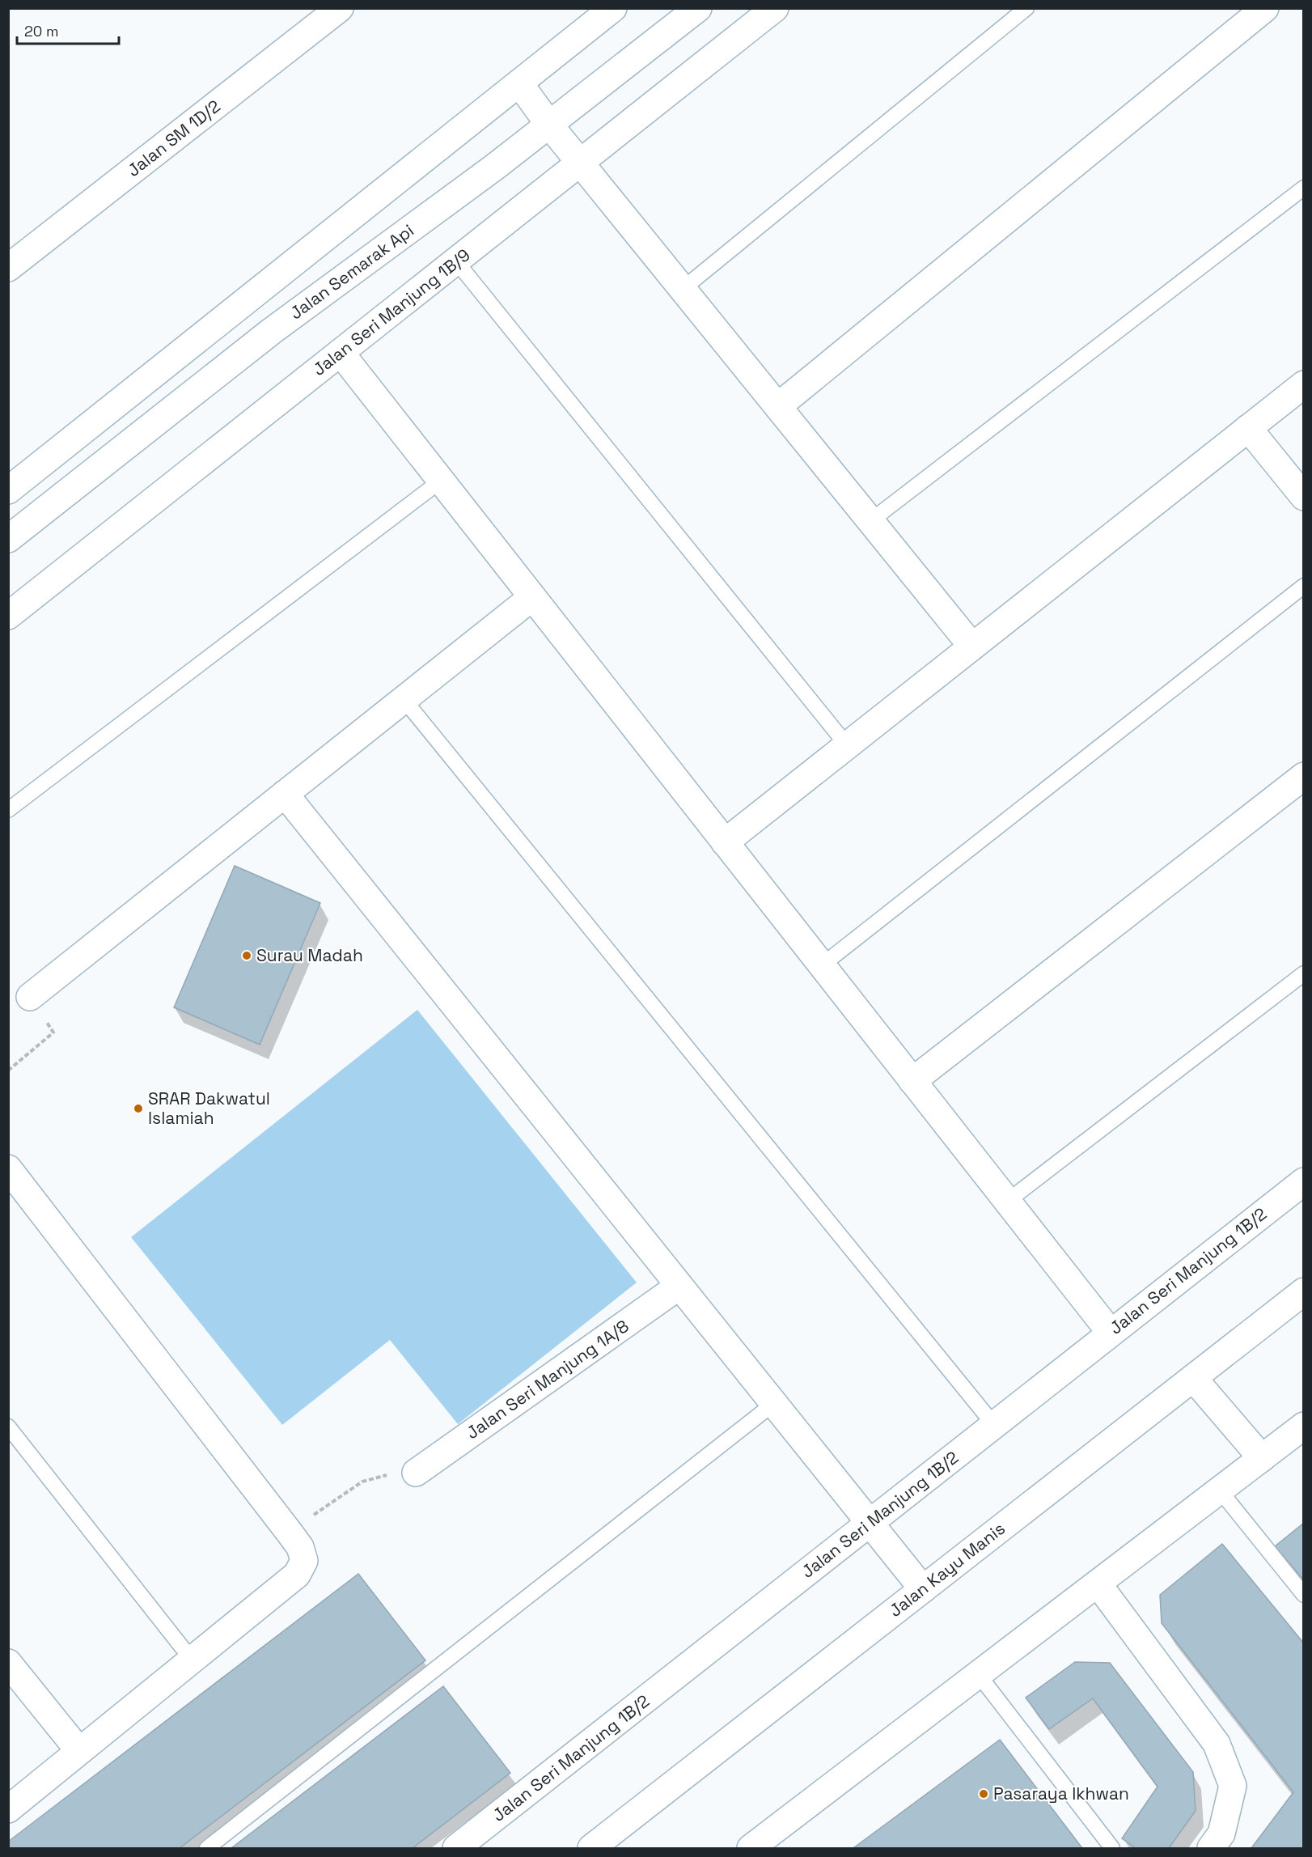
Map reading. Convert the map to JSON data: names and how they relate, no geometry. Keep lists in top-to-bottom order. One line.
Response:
{"streets":{"street":["Jalan SM 1D/2","Jalan Semarak Api","Jalan Seri Manjung 1B/9","Jalan Seri Manjung 1B/2","Jalan Seri Manjung 1A/8","Jalan Kayu Manis"]},"places":["Surau Madah","SRAR Dakwatul Islamiah","Pasaraya Ikhwan"],"scale_bar":"20 m"}
